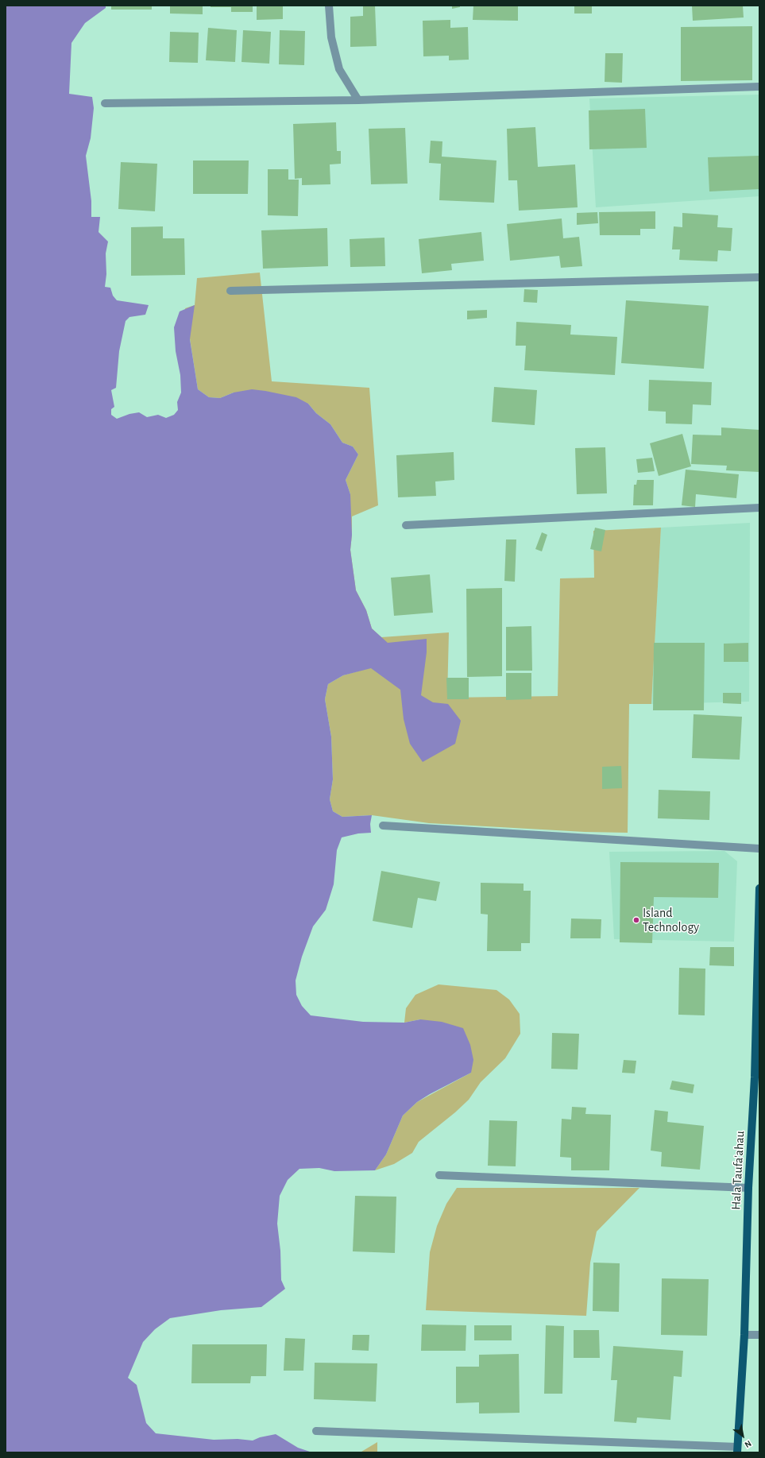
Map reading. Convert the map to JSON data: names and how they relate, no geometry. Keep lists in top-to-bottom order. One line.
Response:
{"streets":{"main road":["Hala Taufa'ahau"]},"places":["Island Technology"],"north":"bottom right"}
